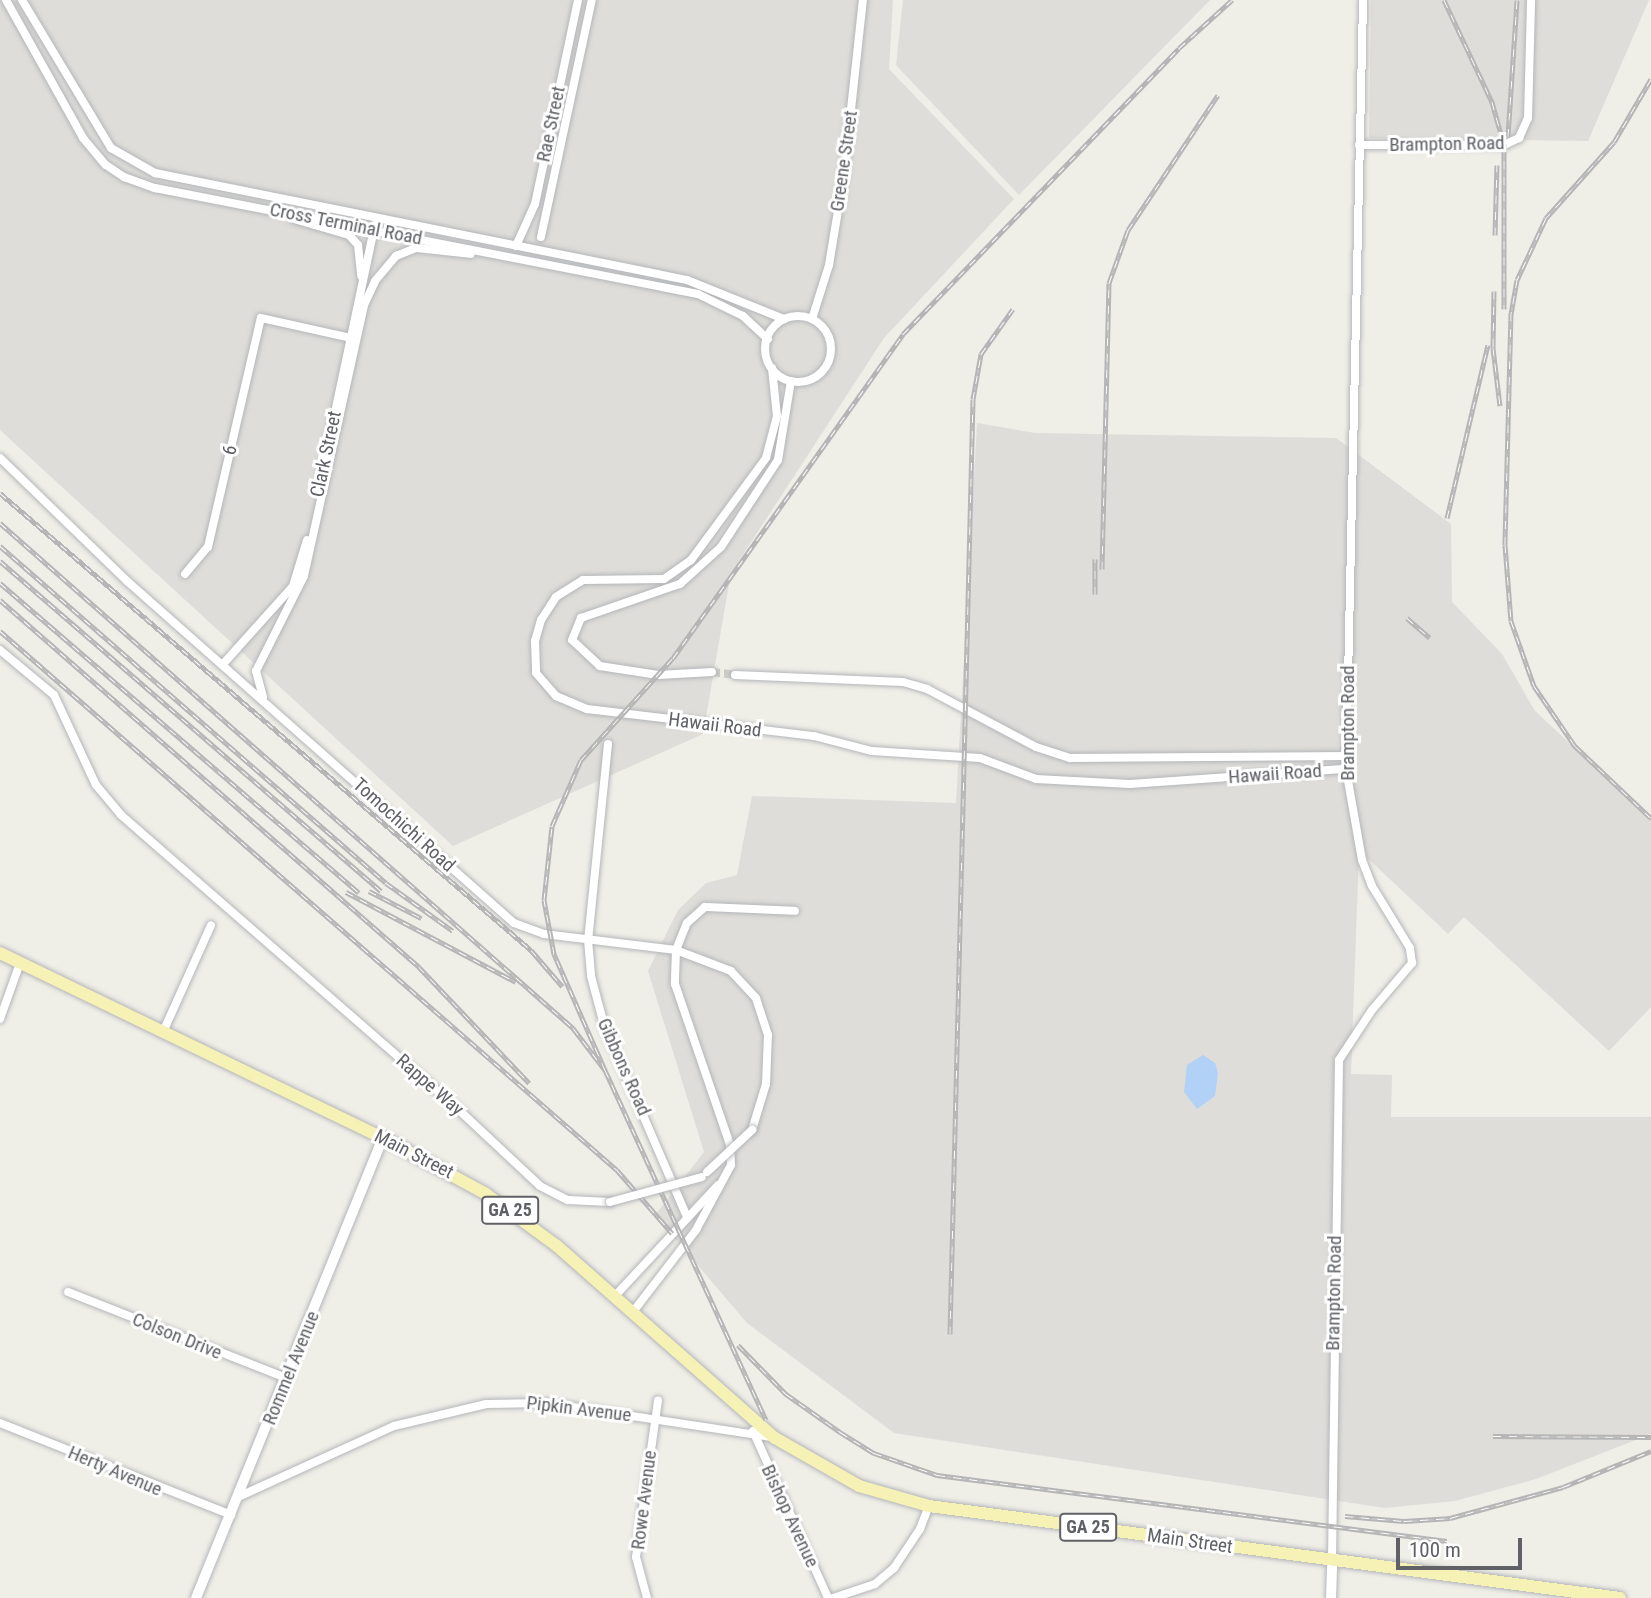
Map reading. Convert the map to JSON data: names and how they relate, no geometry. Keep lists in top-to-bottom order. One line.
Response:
{"streets":{"main road":["Main Street","GA 25"],"street":["Rae Street","Brampton Road","Greene Street","Cross Terminal Road","6","Clark Street","Hawaii Road","Tomochichi Road","Gibbons Road","Rappe Way","Colson Drive","Rommel Avenue","Pipkin Avenue","Herty Avenue","Rowe Avenue","Bishop Avenue"]},"crossings":[["Rae Street","Cross Terminal Road"],["Brampton Road","Hawaii Road"],["Brampton Road","Main Street"],["Greene Street","Cross Terminal Road"],["Greene Street","Hawaii Road"],["Cross Terminal Road","Clark Street"],["Cross Terminal Road","Hawaii Road"],["6","Clark Street"],["Clark Street","Tomochichi Road"],["Tomochichi Road","Gibbons Road"],["Tomochichi Road","Rappe Way"],["Main Street","Rommel Avenue"],["Main Street","Pipkin Avenue"],["Main Street","Bishop Avenue"],["Colson Drive","Rommel Avenue"],["Rommel Avenue","Pipkin Avenue"],["Rommel Avenue","Herty Avenue"],["Pipkin Avenue","Rowe Avenue"],["Pipkin Avenue","Bishop Avenue"]],"scale_bar":"100 m"}
